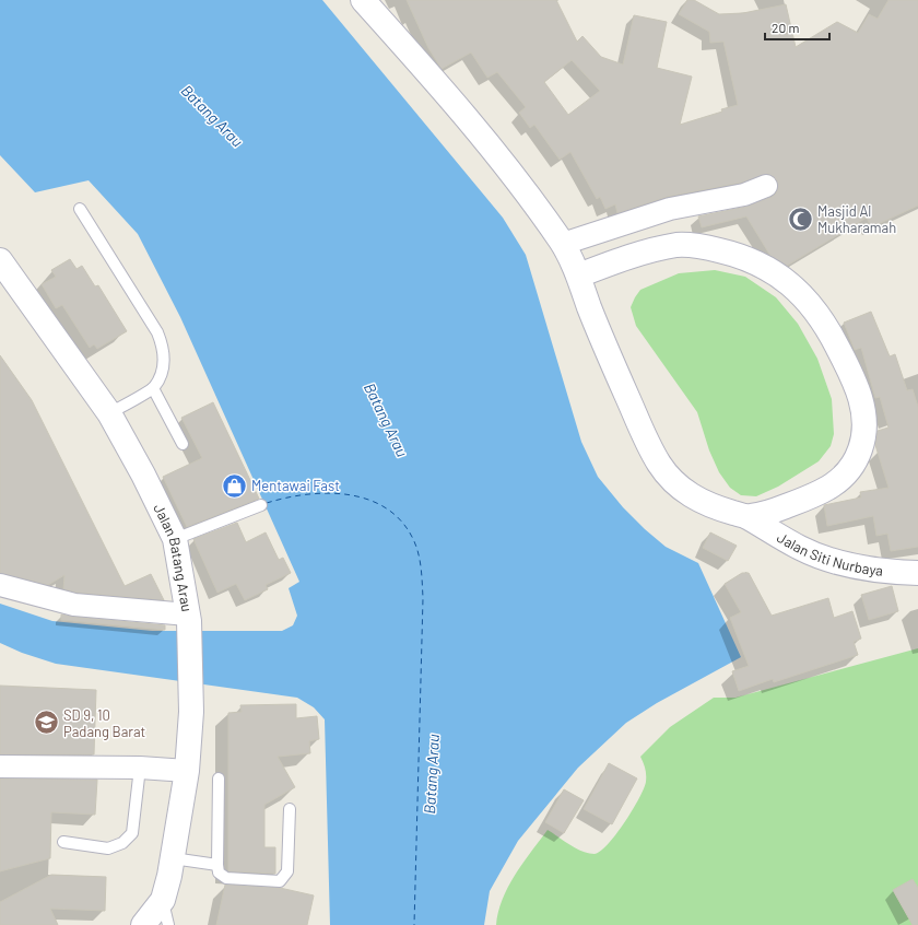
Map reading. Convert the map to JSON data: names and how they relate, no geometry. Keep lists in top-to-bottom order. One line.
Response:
{"streets":{"street":["Jalan Siti Nurbaya","Jalan Batang Arau"]},"water":["Batang Arau"],"places":{"mosque":["Masjid Al Mukharamah"],"shop":["Mentawai Fast"],"school or university":["SD 9, 10 Padang Barat"]},"scale_bar":"20 m"}
